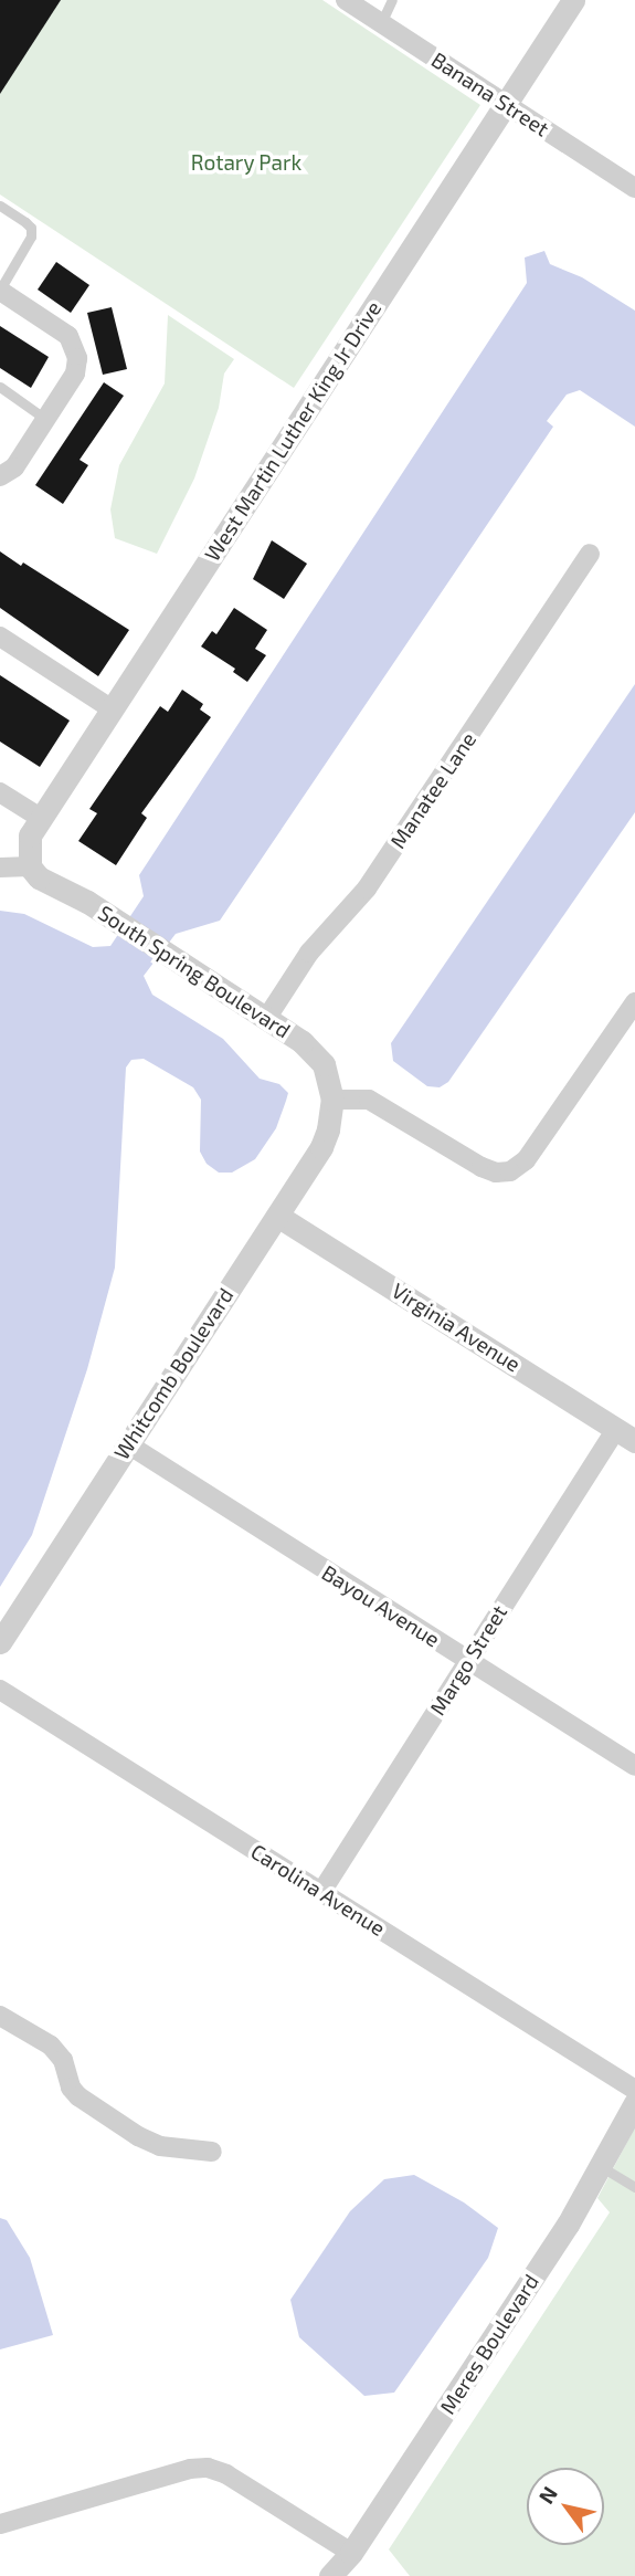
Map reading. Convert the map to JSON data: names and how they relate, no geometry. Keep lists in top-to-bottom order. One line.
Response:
{"streets":{"street":["Banana Street","West Martin Luther King Jr Drive","Manatee Lane","South Spring Boulevard","Virginia Avenue","Whitcomb Boulevard","Bayou Avenue","Margo Street","Carolina Avenue","Meres Boulevard"]},"crossings":[["Banana Street","West Martin Luther King Jr Drive"],["West Martin Luther King Jr Drive","South Spring Boulevard"],["Manatee Lane","South Spring Boulevard"],["South Spring Boulevard","Whitcomb Boulevard"],["Virginia Avenue","Whitcomb Boulevard"],["Virginia Avenue","Margo Street"],["Whitcomb Boulevard","Bayou Avenue"],["Bayou Avenue","Margo Street"],["Margo Street","Carolina Avenue"]],"parks":["Rotary Park"],"north":"top left"}
